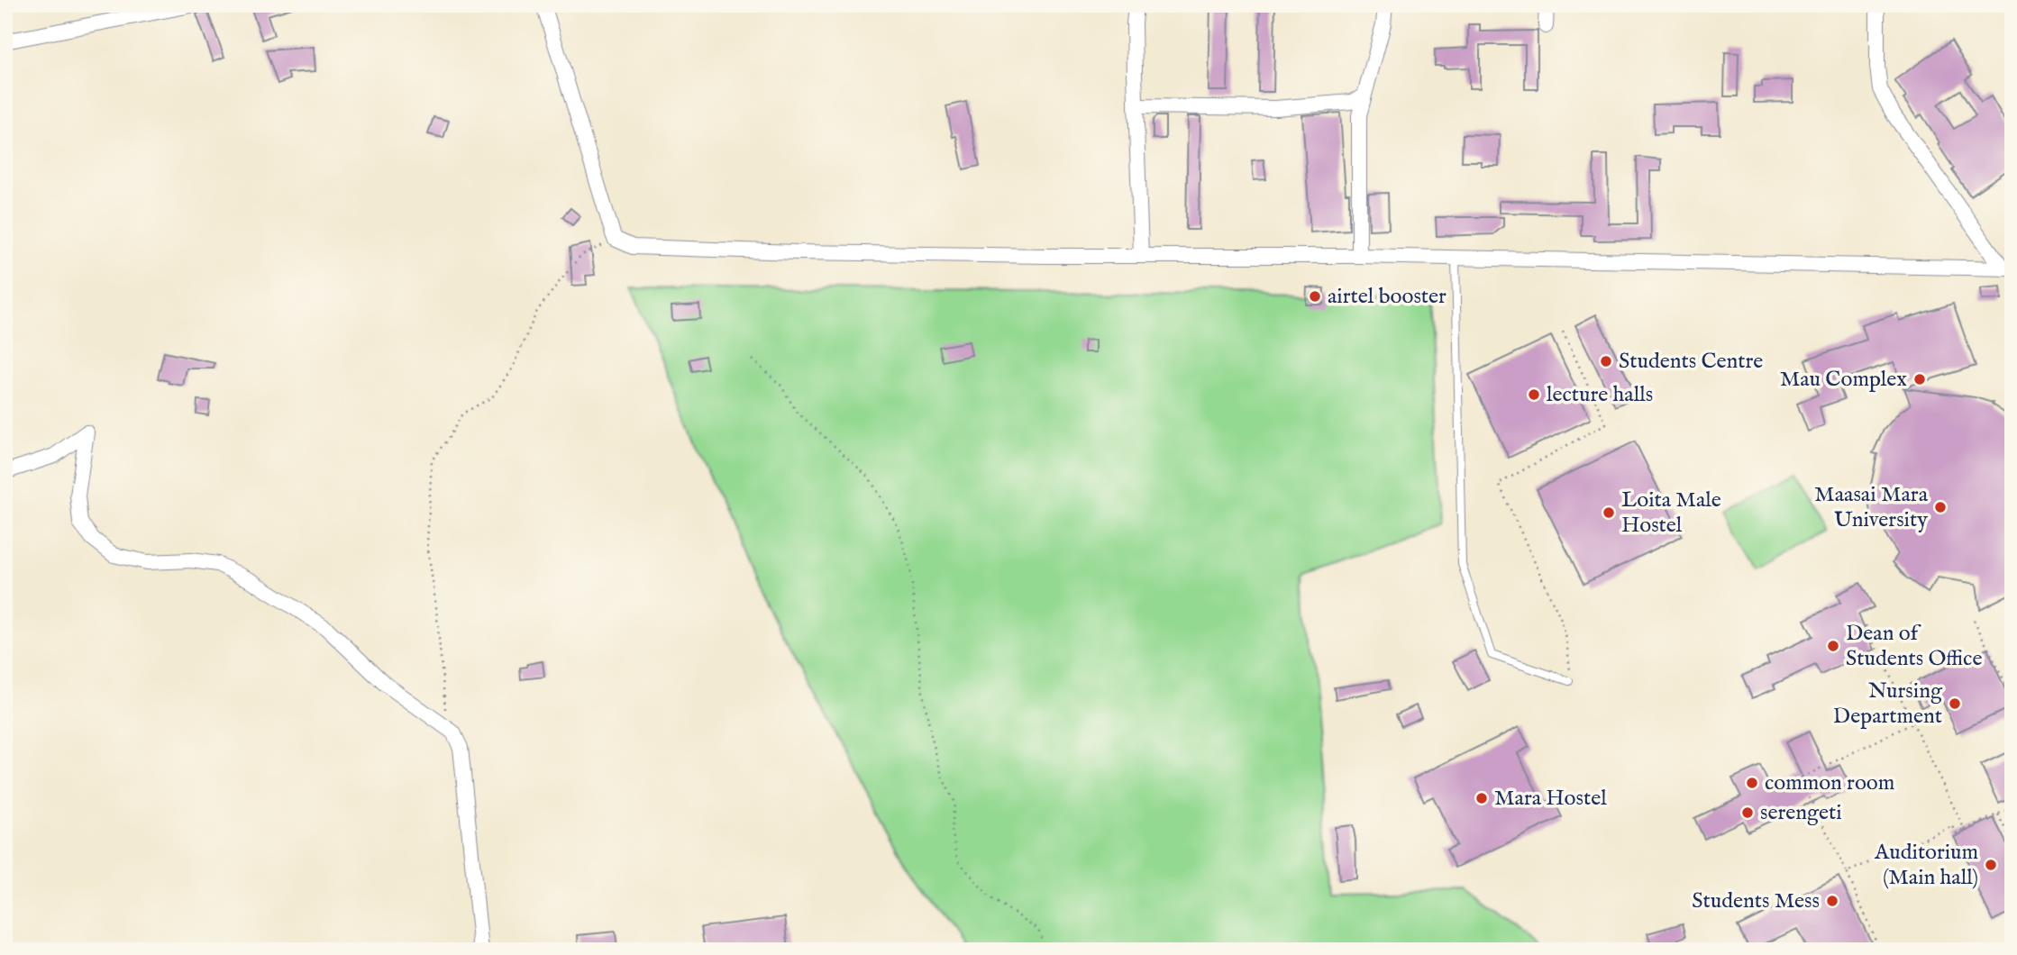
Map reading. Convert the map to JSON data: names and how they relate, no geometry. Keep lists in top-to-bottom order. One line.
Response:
{"places":["airtel booster","Students Centre","Mau Complex","lecture halls","Maasai Mara University","Loita Male Hostel","Dean of Students Office","Nursing Department","common room","Mara Hostel","serengeti","Auditorium (Main hall)","Students Mess"]}
